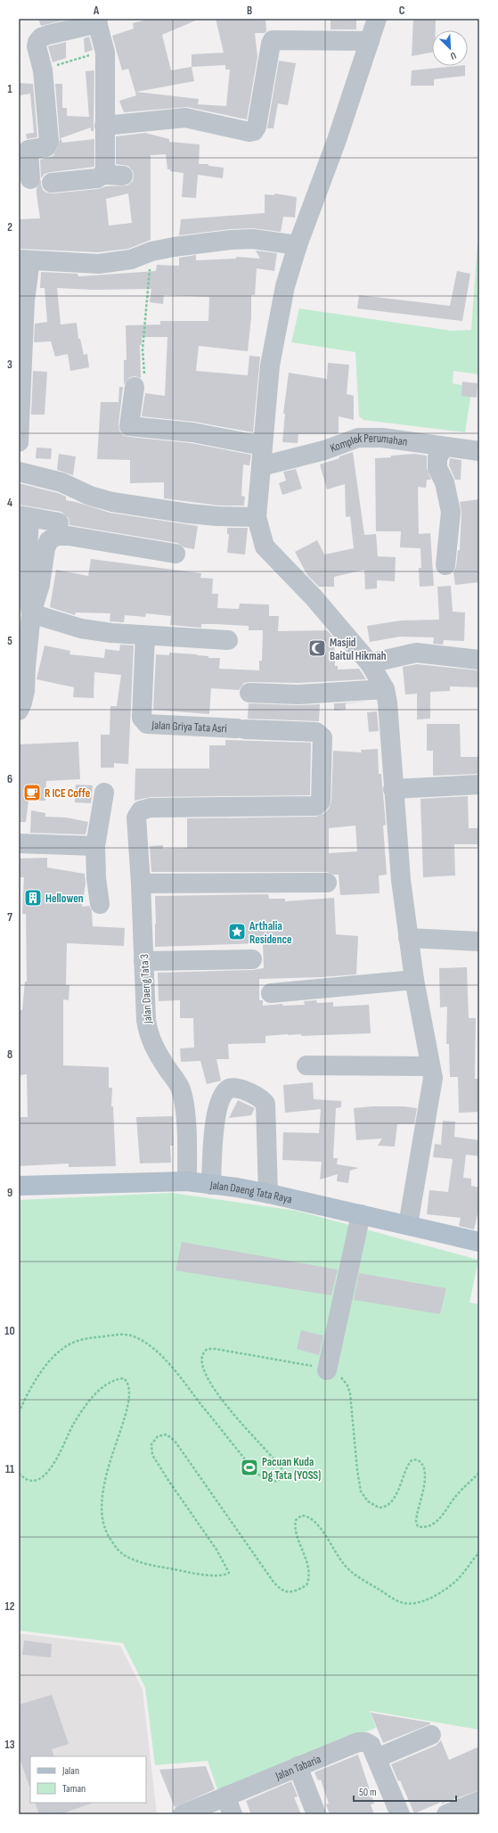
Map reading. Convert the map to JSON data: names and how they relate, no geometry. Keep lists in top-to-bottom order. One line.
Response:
{"streets":{"main road":["Jalan Daeng Tata Raya"],"street":["Komplek Perumahan","Jalan Griya Tata Asri","Jalan Daeng Tata 3","Jalan Tabaria"]},"crossings":[["Jalan Griya Tata Asri","Jalan Daeng Tata 3"],["Jalan Daeng Tata 3","Jalan Daeng Tata Raya"]],"places":{"mosque":["Masjid Baitul Hikmah"],"cafe":["R ICE Coffe"],"building":["Hellowen"],"place":["Arthalia Residence"],"sports":["Pacuan Kuda Dg Tata (YOSS)"]},"legend":["Jalan","Taman"],"scale_bar":"50 m","north":"bottom right","grid":{"columns":["A","B","C"],"rows":["1","2","3","4","5","6","7","8","9","10","11","12","13"]}}
